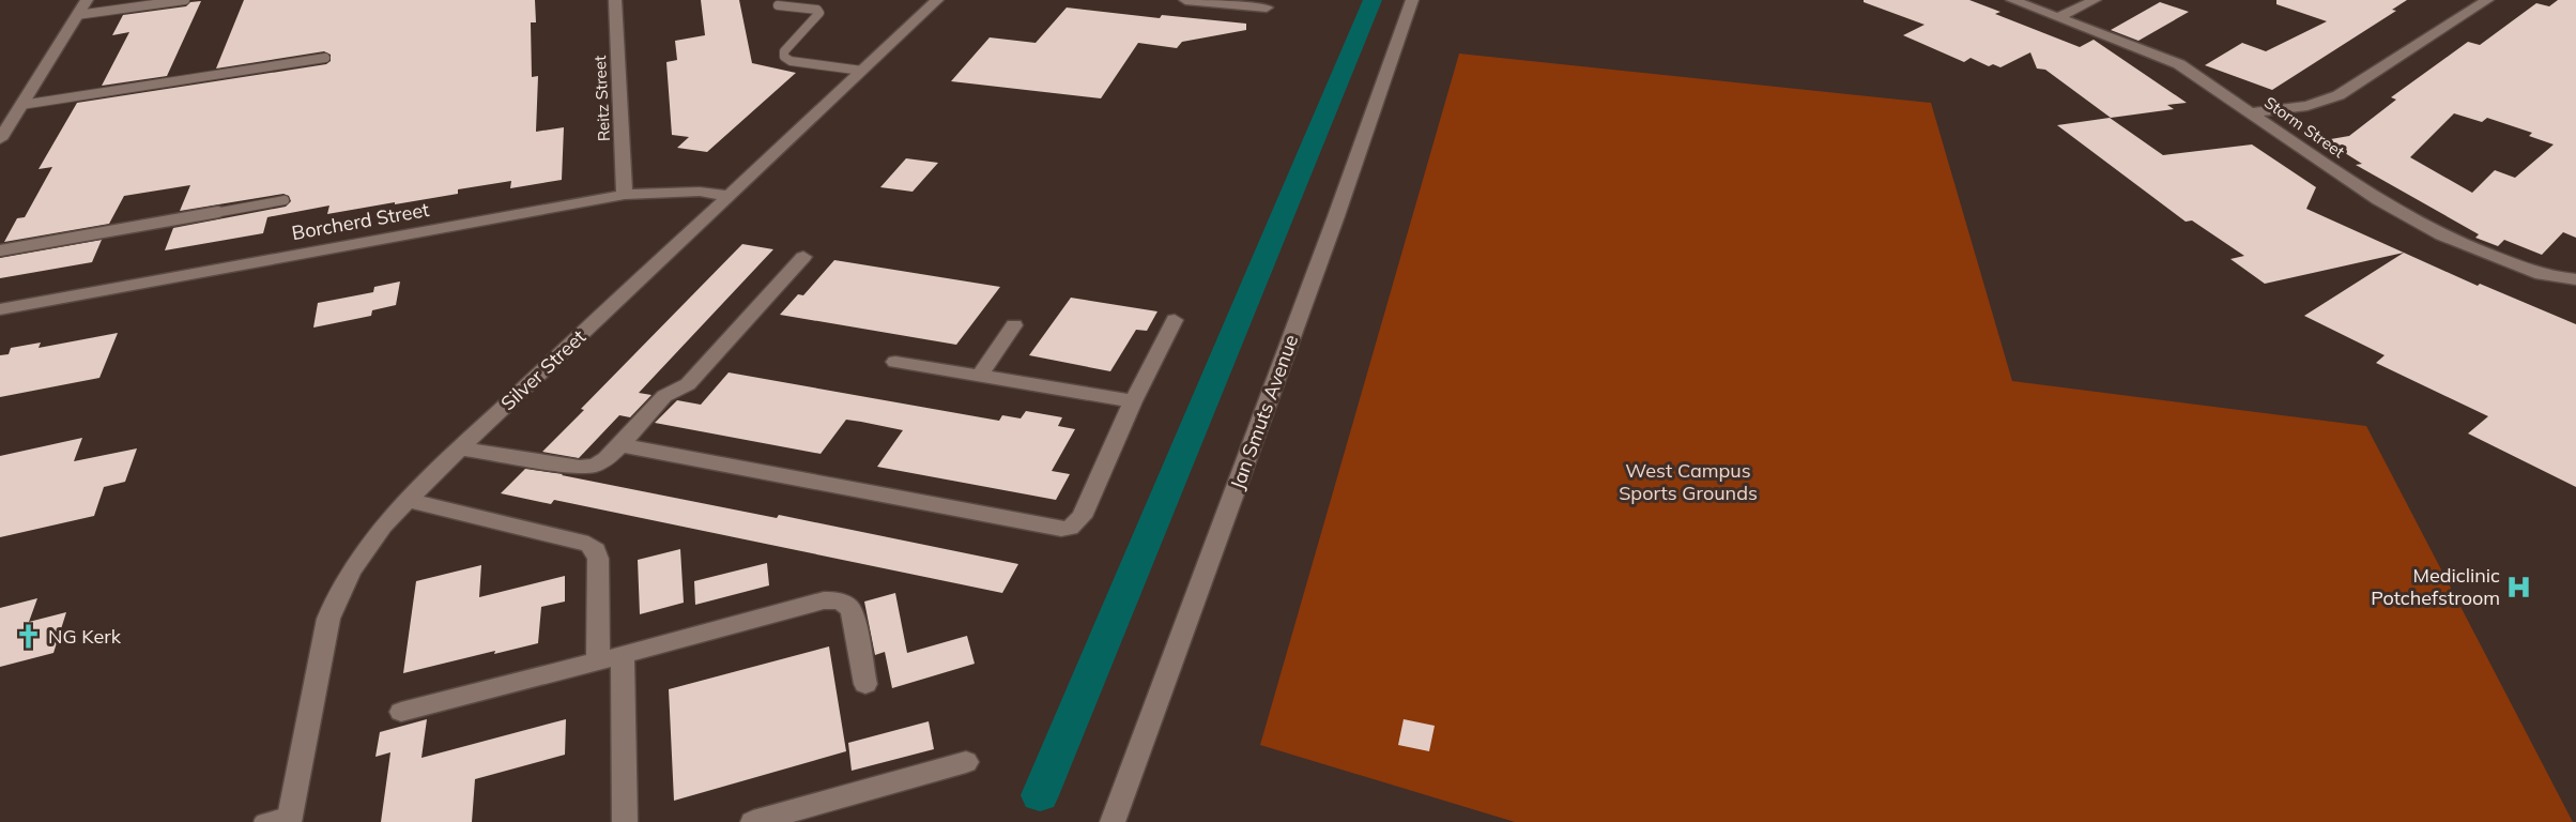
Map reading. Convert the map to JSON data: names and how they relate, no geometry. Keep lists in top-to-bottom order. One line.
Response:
{"streets":{"street":["Reitz Street","Storm Street","Borcherd Street","Silver Street","Jan Smuts Avenue"]},"crossings":[["Reitz Street","Borcherd Street"],["Borcherd Street","Silver Street"]],"parks":["West Campus Sports Grounds"],"places":{"hospital":["Mediclinic Potchefstroom"],"church":["NG Kerk"]}}
